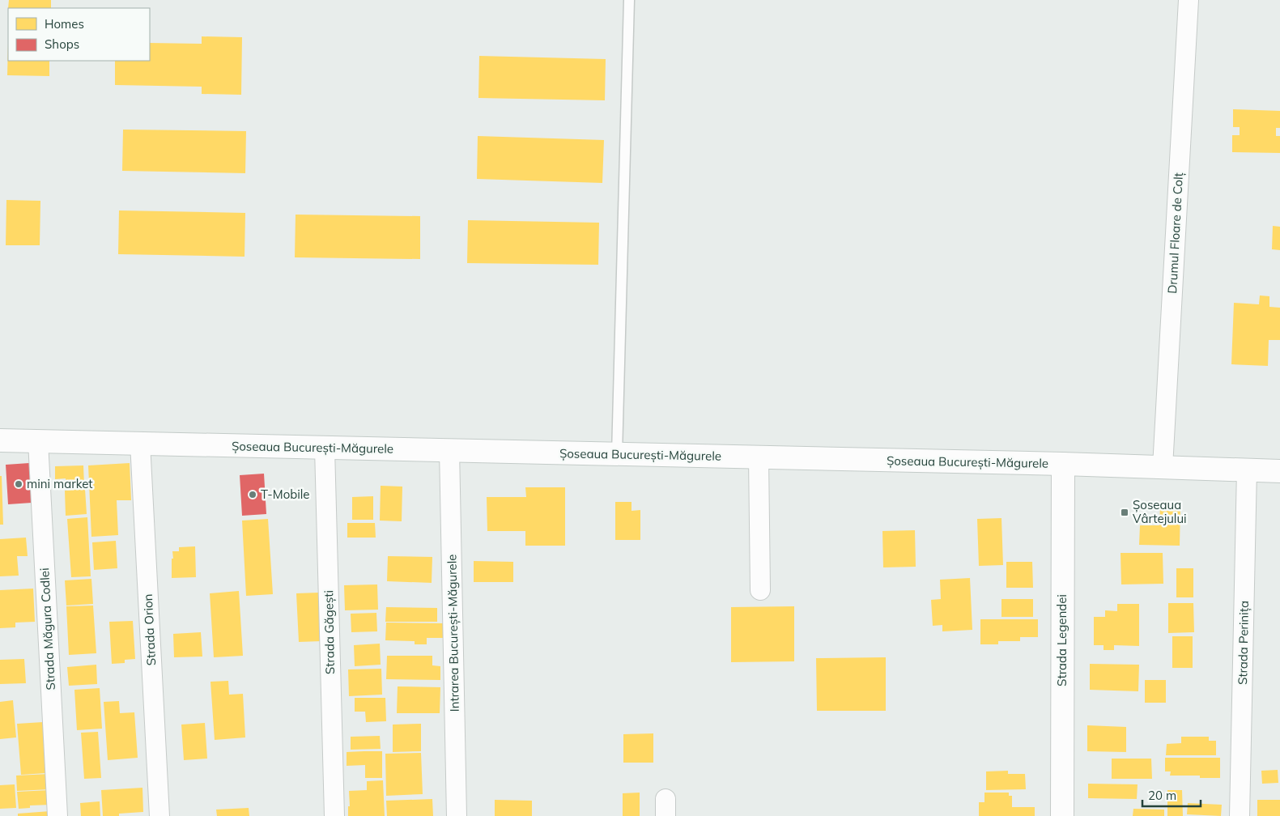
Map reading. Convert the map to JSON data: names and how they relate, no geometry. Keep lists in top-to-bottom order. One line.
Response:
{"streets":{"main road":["Șoseaua București-Măgurele","Strada Legendei"],"street":["Drumul Floare de Colț","Strada Măgura Codlei","Strada Orion","Strada Găgești","Intrarea București-Măgurele","Strada Perinița"]},"crossings":[["Drumul Floare de Colț","Șoseaua București-Măgurele"],["Șoseaua București-Măgurele","Strada Măgura Codlei"],["Șoseaua București-Măgurele","Strada Orion"],["Șoseaua București-Măgurele","Strada Găgești"],["Șoseaua București-Măgurele","Intrarea București-Măgurele"],["Șoseaua București-Măgurele","Strada Legendei"],["Șoseaua București-Măgurele","Strada Perinița"]],"places":{"other":["mini market","T-Mobile"],"transit":["Șoseaua Vârtejului"]},"legend":["Homes","Shops"],"scale_bar":"20 m"}
